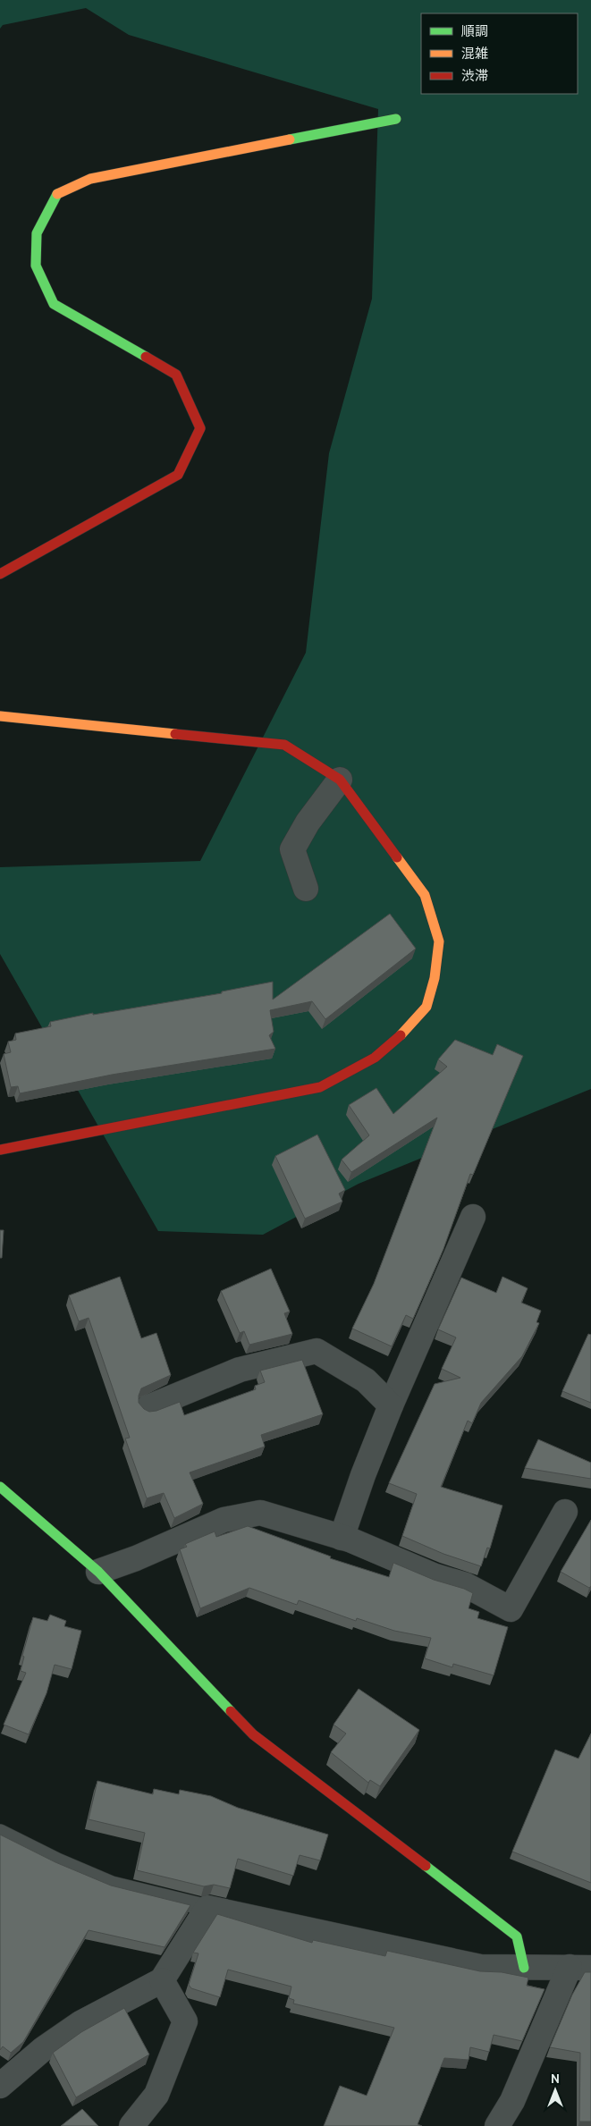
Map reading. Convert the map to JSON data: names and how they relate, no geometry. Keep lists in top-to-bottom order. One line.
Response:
{"legend":["順調","混雑","渋滞"],"north":"top"}
